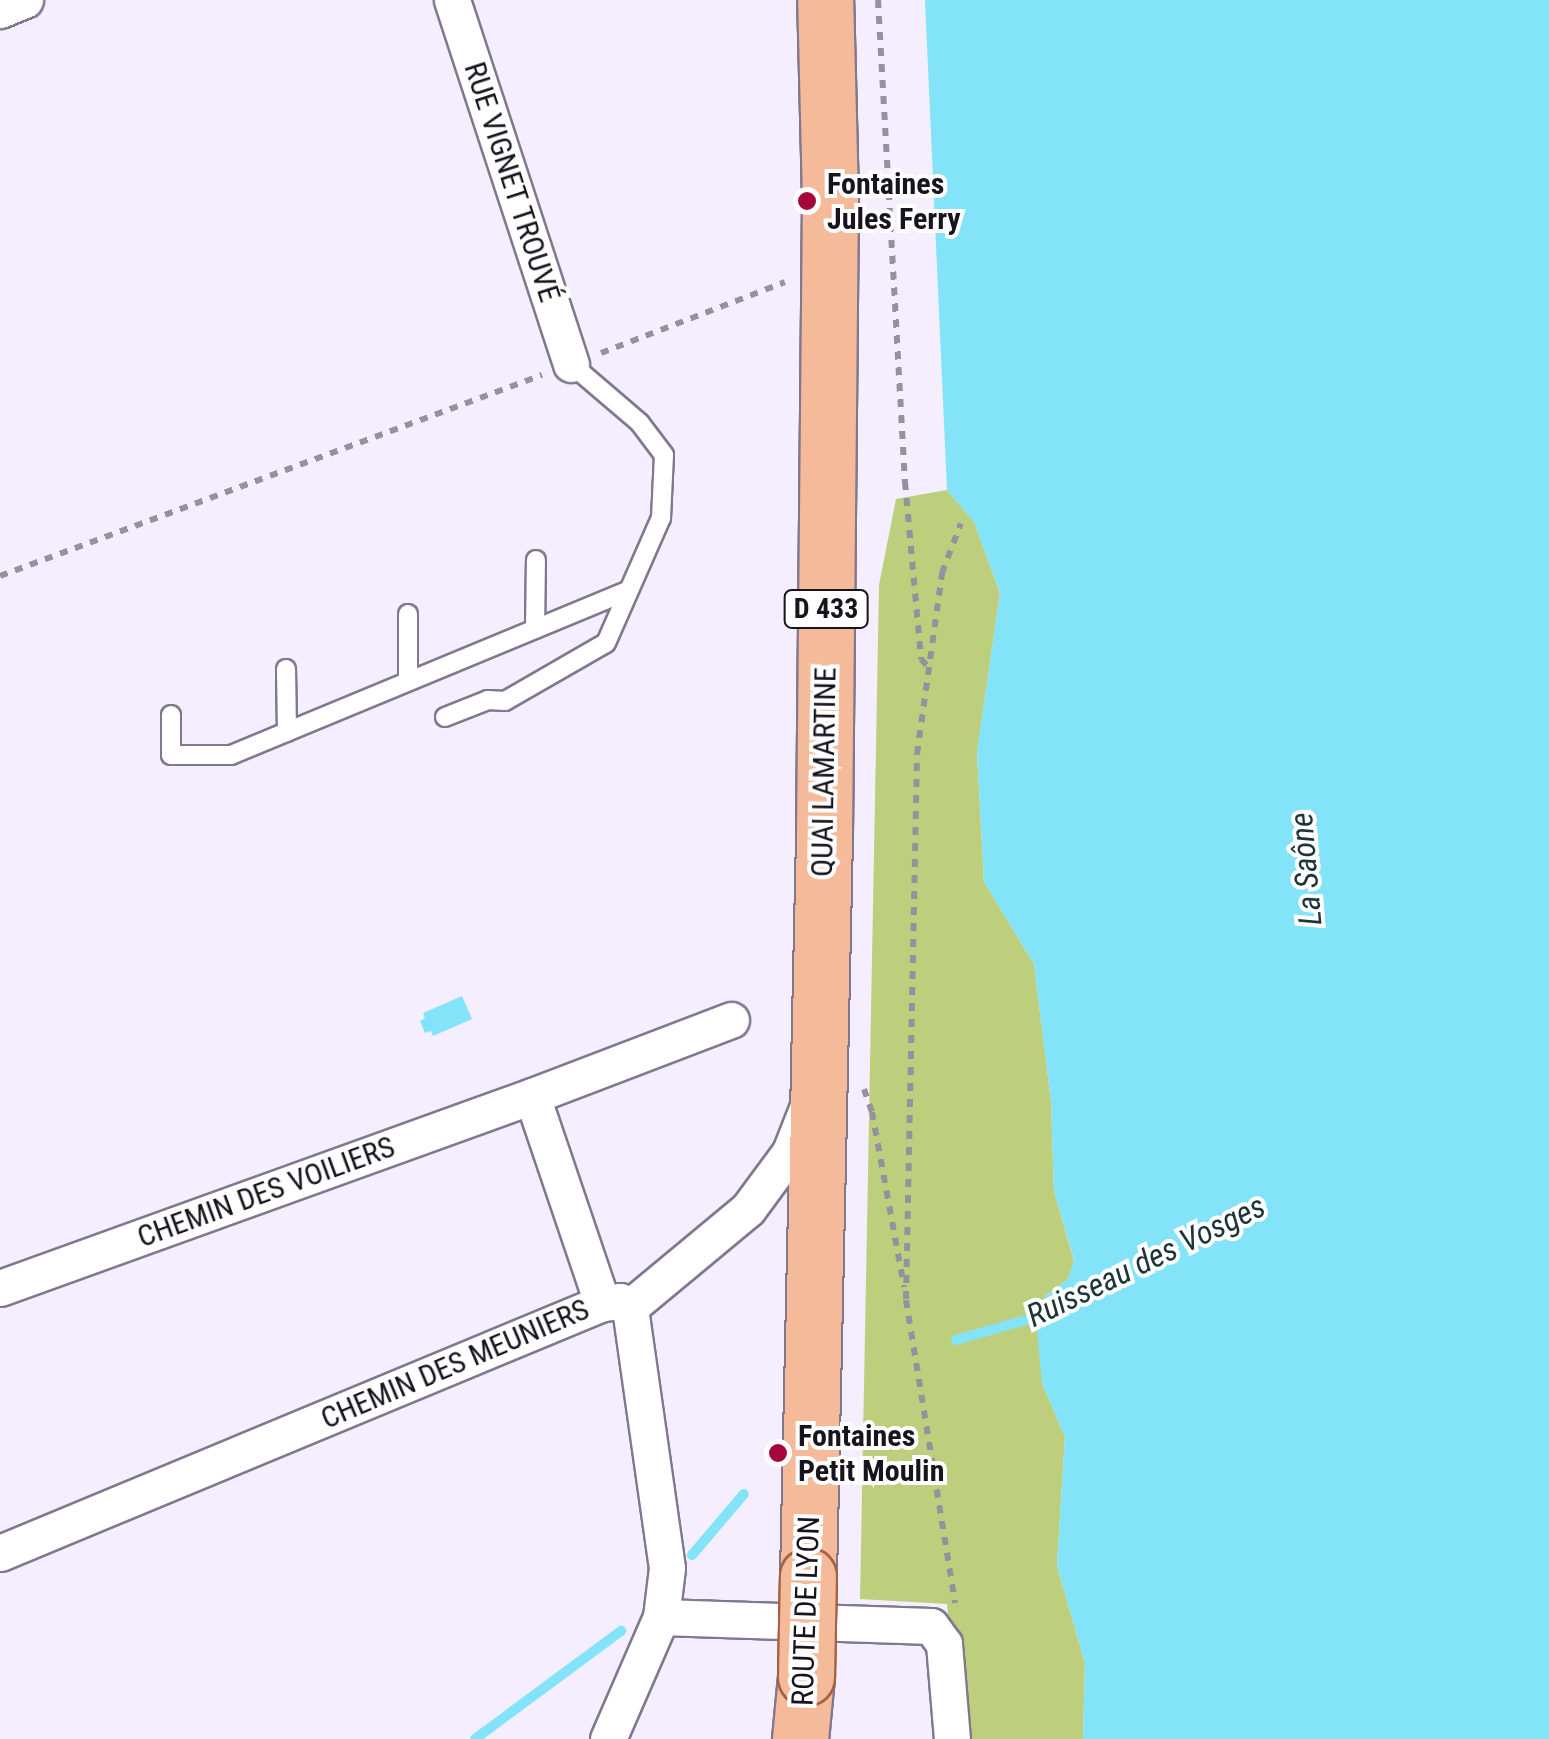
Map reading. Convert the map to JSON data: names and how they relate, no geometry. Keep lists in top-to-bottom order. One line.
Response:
{"streets":{"main road":["D 433","QUAI LAMARTINE","ROUTE DE LYON"],"street":["RUE VIGNET TROUVÉ","CHEMIN DES VOILIERS","CHEMIN DES MEUNIERS"]},"crossings":[["QUAI LAMARTINE","CHEMIN DES MEUNIERS"],["QUAI LAMARTINE","ROUTE DE LYON"]],"water":["La Saône","Ruisseau des Vosges"],"places":["Fontaines Jules Ferry","Fontaines Petit Moulin"]}
